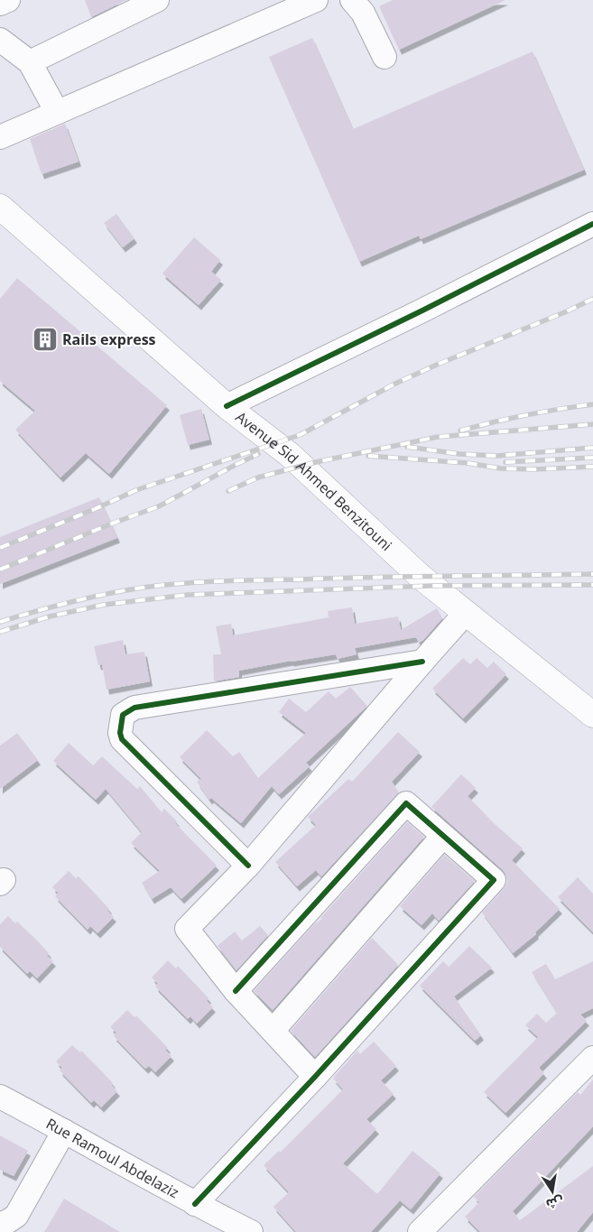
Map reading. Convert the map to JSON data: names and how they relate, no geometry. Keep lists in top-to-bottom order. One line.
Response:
{"streets":{"main road":["Avenue Sid Ahmed Benzitouni"],"street":["Rue Ramoul Abdelaziz"]},"places":{"building":["Rails express"]},"north":"bottom"}
